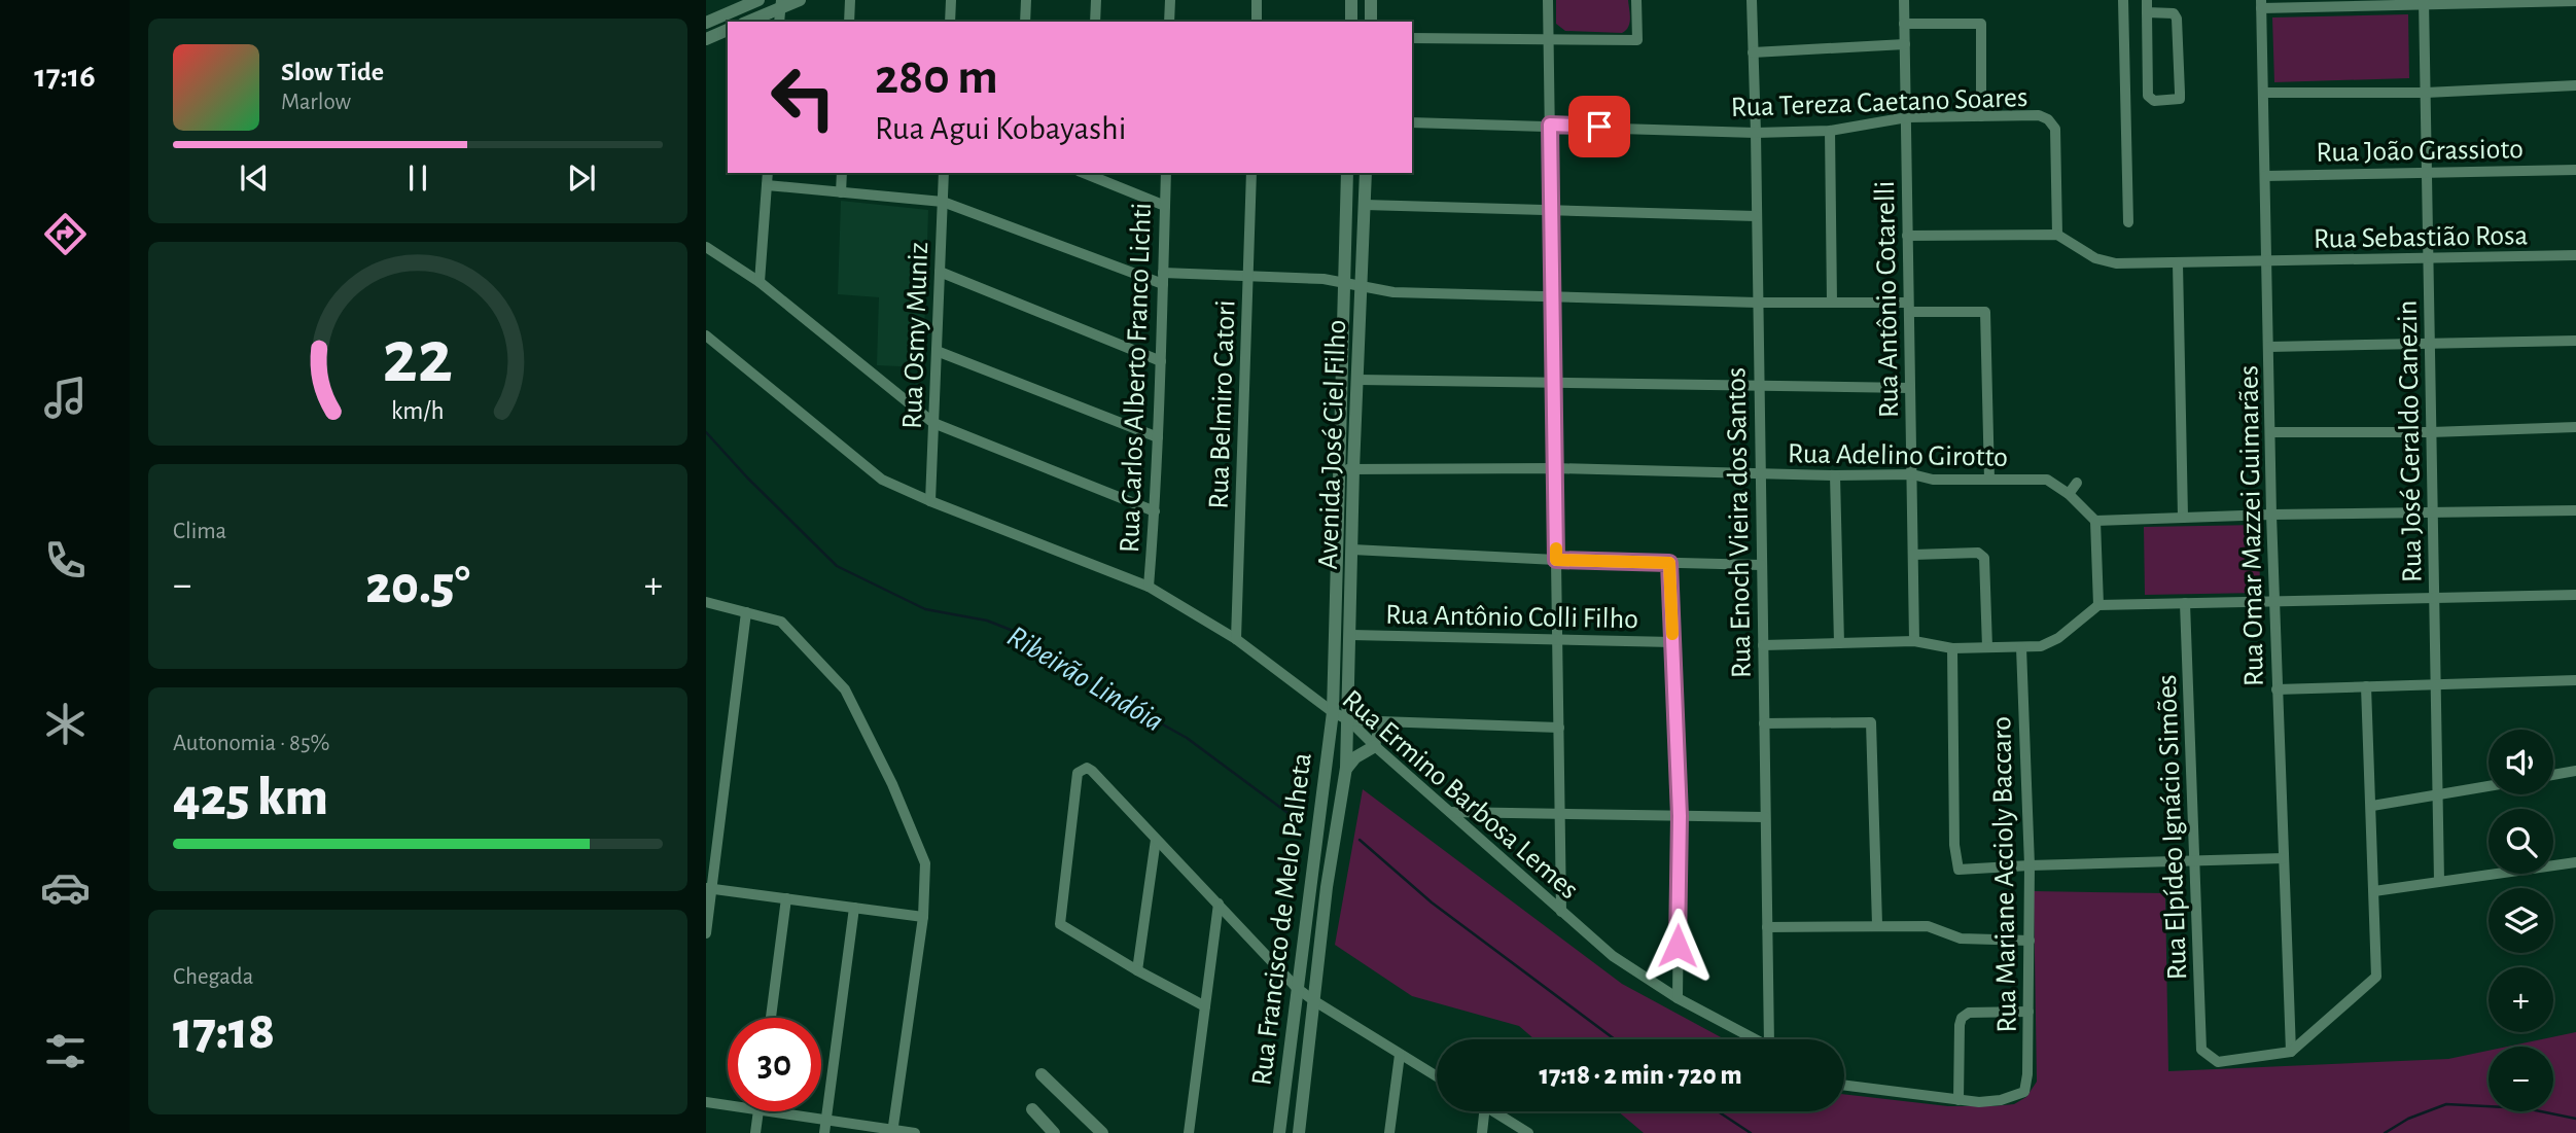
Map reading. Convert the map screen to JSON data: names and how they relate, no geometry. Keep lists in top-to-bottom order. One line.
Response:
{"streets":{"street":["Rua Tereza Caetano Soares","Rua João Grassioto","Rua Sebastião Rosa","Rua Antônio Cotarelli","Rua Osmy Muniz","Rua Carlos Alberto Franco Lichti","Rua Belmiro Catori","Rua José Geraldo Canezin","Avenida José Ciel Filho","Rua Adelino Girotto","Rua Enoch Vieira dos Santos","Rua Omar Mazzei Guimarães","Rua Antônio Colli Filho","Rua Ermino Barbosa Lemes","Rua Elpídeo Ignácio Simões","Rua Mariane Accioly Baccaro","Rua Francisco de Melo Palheta"]},"crossings":[["Rua Tereza Caetano Soares","Rua Sebastião Rosa"],["Rua Tereza Caetano Soares","Rua Antônio Cotarelli"],["Rua Tereza Caetano Soares","Rua Enoch Vieira dos Santos"],["Rua João Grassioto","Rua José Geraldo Canezin"],["Rua João Grassioto","Rua Omar Mazzei Guimarães"],["Rua Sebastião Rosa","Rua José Geraldo Canezin"],["Rua Sebastião Rosa","Rua Omar Mazzei Guimarães"],["Rua Antônio Cotarelli","Rua Adelino Girotto"],["Rua Osmy Muniz","Rua Ermino Barbosa Lemes"],["Rua Carlos Alberto Franco Lichti","Rua Ermino Barbosa Lemes"],["Rua Belmiro Catori","Rua Ermino Barbosa Lemes"],["Avenida José Ciel Filho","Rua Adelino Girotto"],["Avenida José Ciel Filho","Rua Antônio Colli Filho"],["Avenida José Ciel Filho","Rua Ermino Barbosa Lemes"],["Avenida José Ciel Filho","Rua Francisco de Melo Palheta"],["Rua Adelino Girotto","Rua Enoch Vieira dos Santos"],["Rua Omar Mazzei Guimarães","Rua Elpídeo Ignácio Simões"],["Rua Ermino Barbosa Lemes","Rua Francisco de Melo Palheta"]],"water":["Ribeirão Lindóia"],"page":{"tabs":"17:16","turn":["280 m","Rua Agui Kobayashi"],"song":["Slow Tide","Marlow"],"tile":["Clima",["Autonomia · 85%","425 km"],["Chegada","17:18"]],"heat":["−","20.5°","+"],"map_buttons":["+","−"],"limit":"30","trip":"17:18 · 2 min · 720 m","gauge":["22","km/h"]}}
